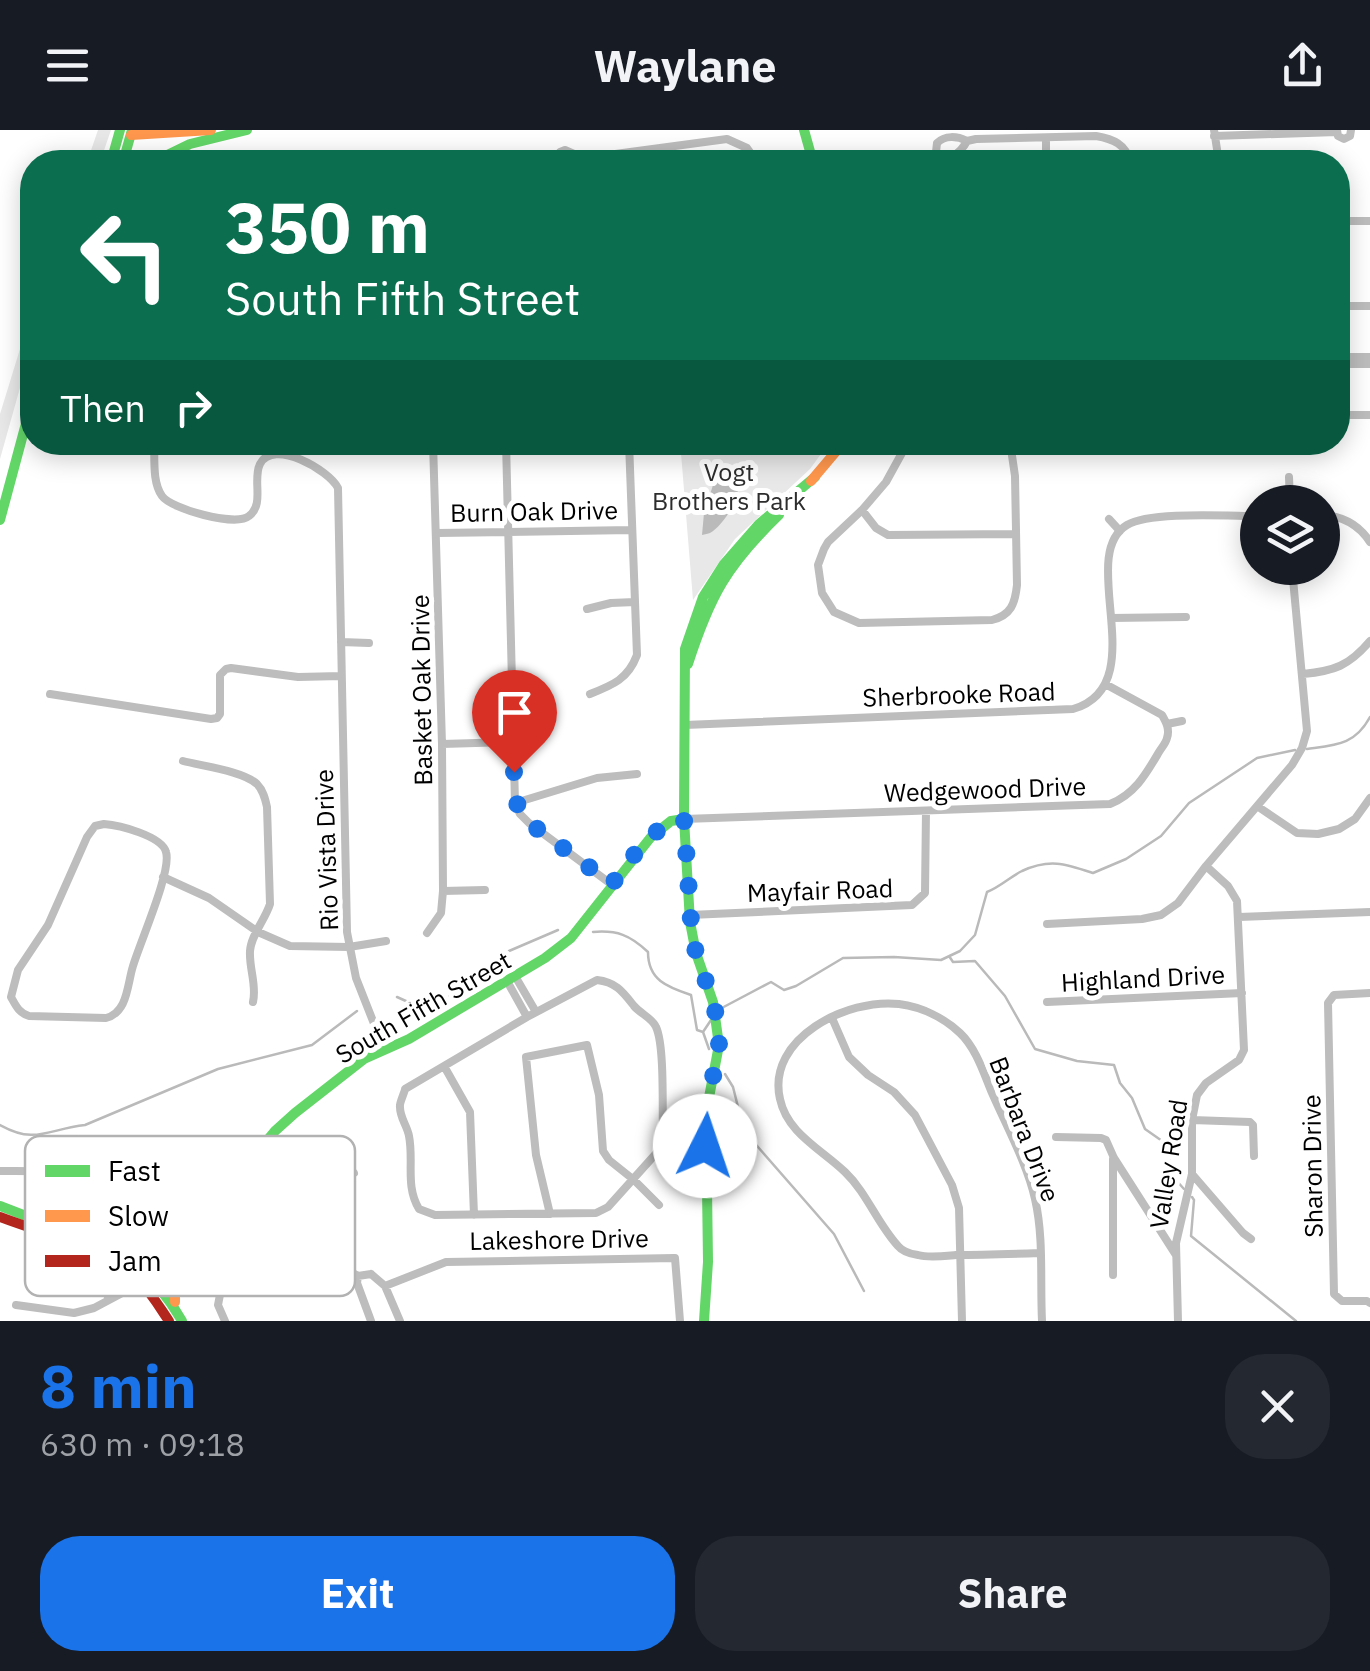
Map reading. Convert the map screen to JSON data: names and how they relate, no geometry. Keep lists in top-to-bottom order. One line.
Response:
{"streets":{"street":["Burn Oak Drive","Basket Oak Drive","Sherbrooke Road","Wedgewood Drive","Rio Vista Drive","Mayfair Road","Highland Drive","South Fifth Street","Barbara Drive","Valley Road","Sharon Drive","Lakeshore Drive"]},"crossings":[["Burn Oak Drive","Basket Oak Drive"],["Wedgewood Drive","Mayfair Road"],["Wedgewood Drive","South Fifth Street"],["Rio Vista Drive","South Fifth Street"],["Highland Drive","Valley Road"]],"parks":["Vogt Brothers Park"],"legend":["Fast","Slow","Jam"],"page":{"header":"Waylane","turn":["350 m","South Fifth Street"],"then":"Then","heading":["8 min","630 m · 09:18"],"buttons":["Exit","Share"]}}
